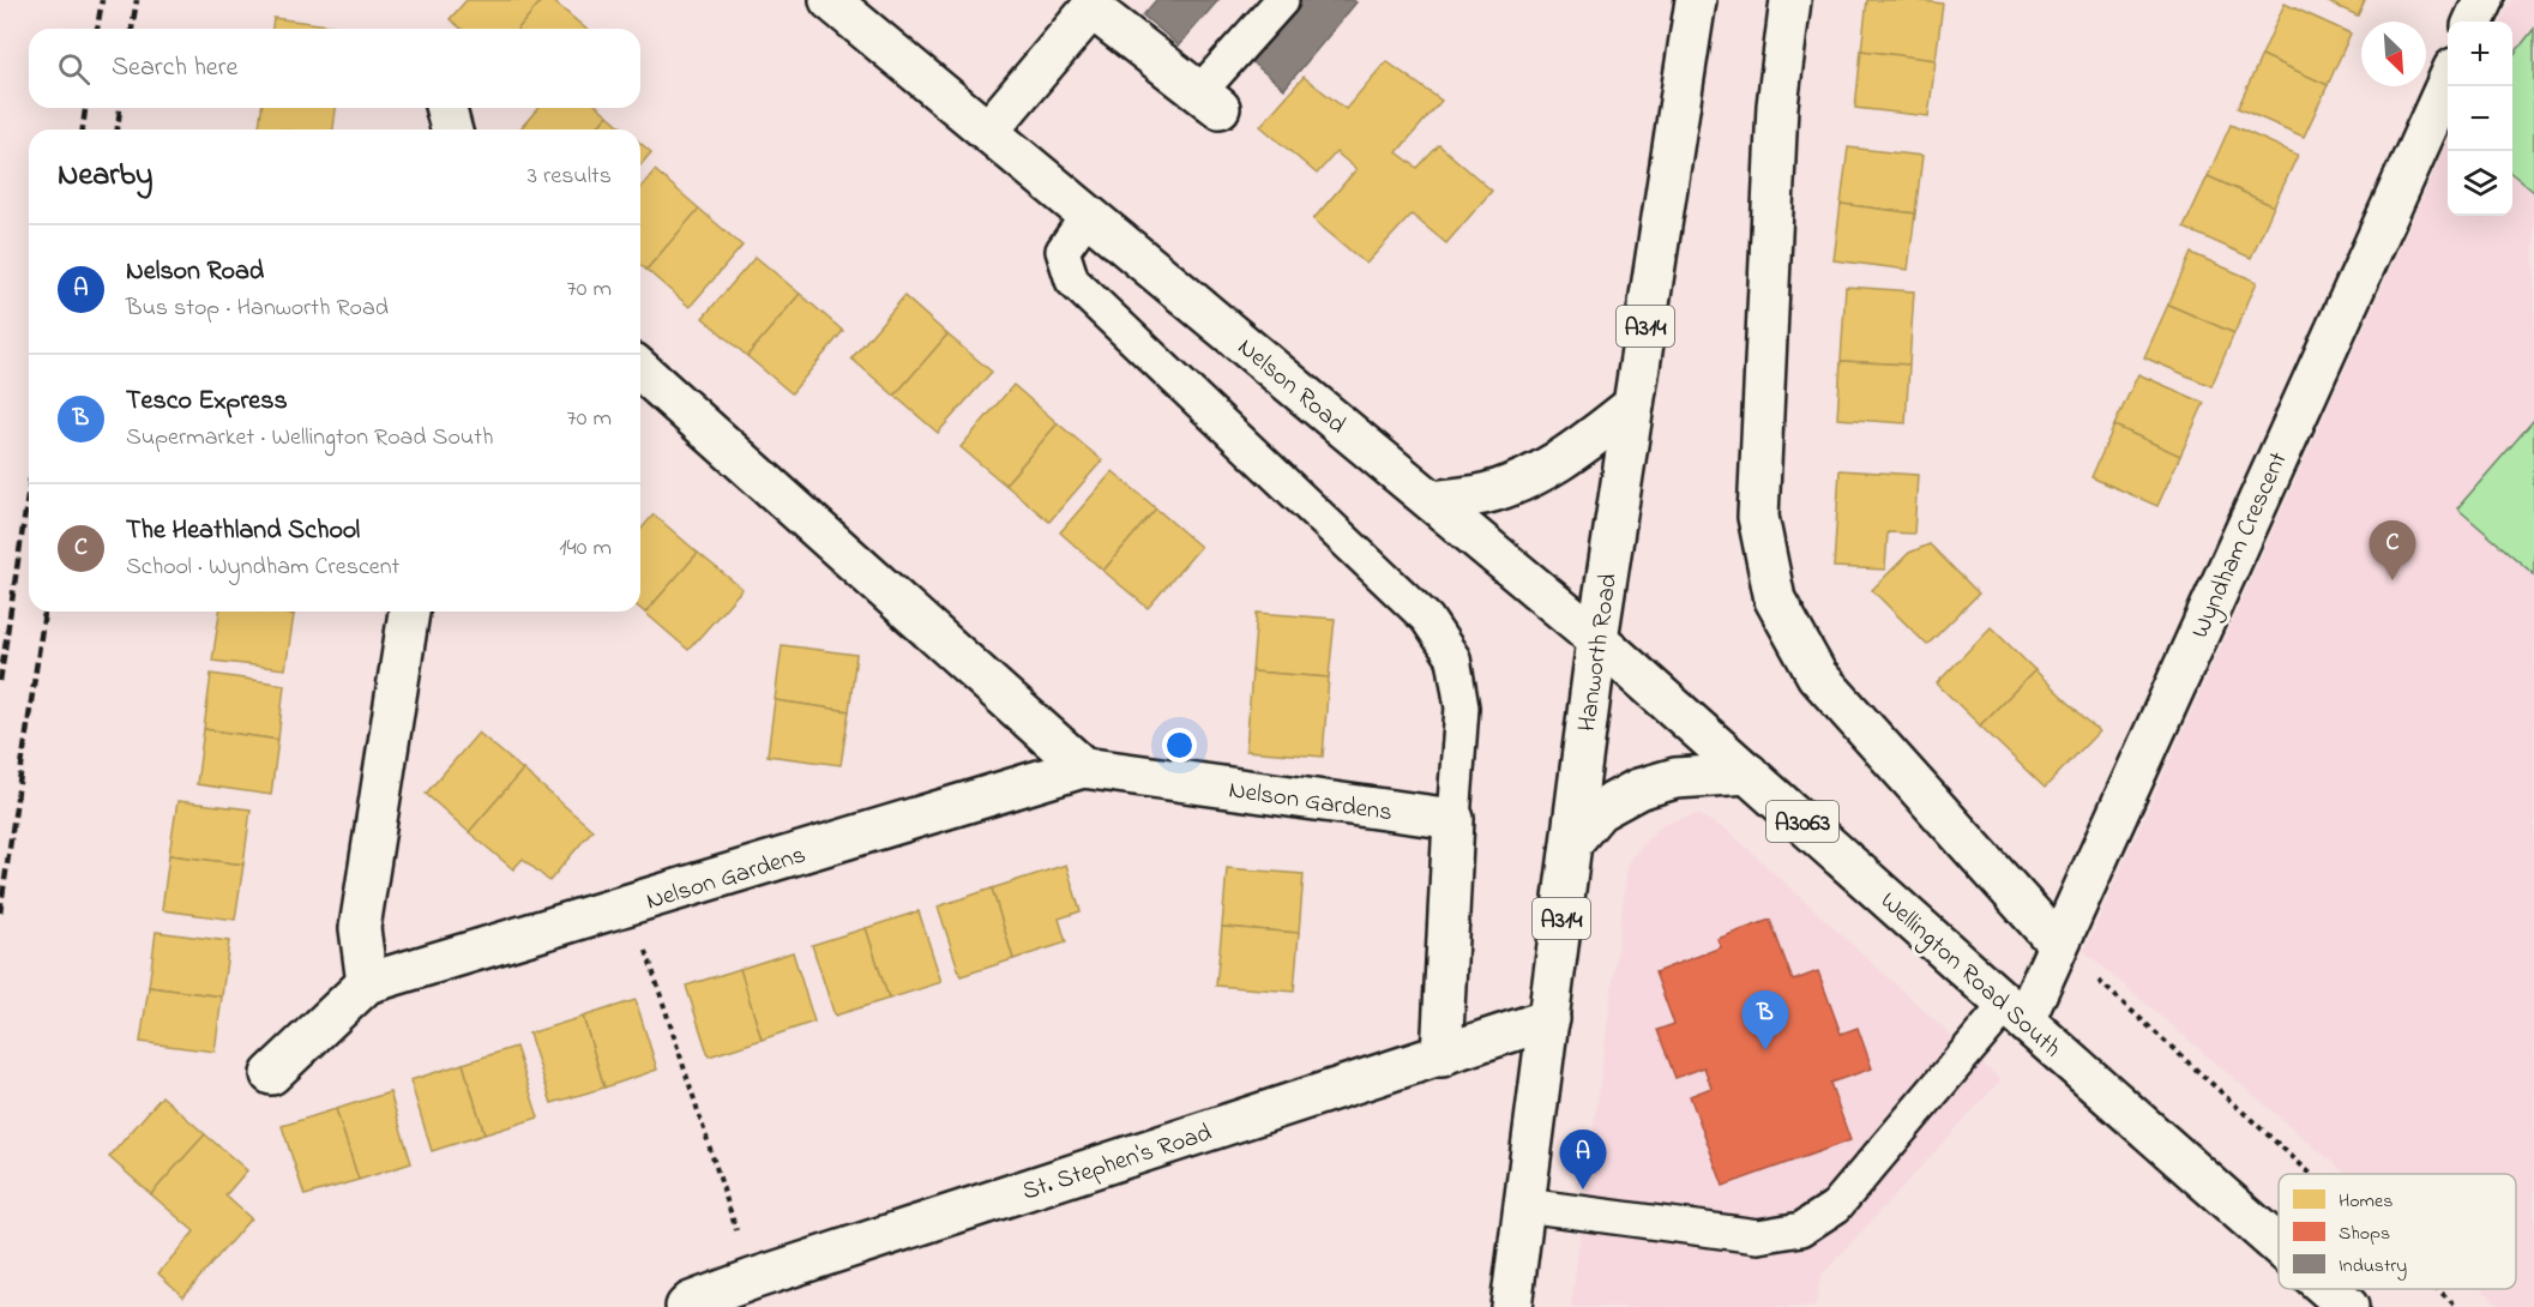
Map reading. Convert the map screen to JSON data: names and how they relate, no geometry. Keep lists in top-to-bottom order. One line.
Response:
{"streets":{"street":["A314","Nelson Road","Wyndham Crescent","Hanworth Road","Nelson Gardens","A3063","Wellington Road South","St. Stephen's Road"]},"crossings":[["Nelson Road","Hanworth Road"],["Nelson Road","Wellington Road South"],["Wyndham Crescent","Wellington Road South"],["Hanworth Road","Wellington Road South"],["Hanworth Road","St. Stephen's Road"]],"legend":["Homes","Shops","Industry"],"north":"bottom right","page":{"map_buttons":["+","−"],"search":"Search here","heading":["Nearby","3 results"],"list":[{"mark":"A","name":"Nelson Road","note":"Bus stop · Hanworth Road","value":"70 m"},{"mark":"B","name":"Tesco Express","note":"Supermarket · Wellington Road South","value":"70 m"},{"mark":"C","name":"The Heathland School","note":"School · Wyndham Crescent","value":"140 m"}],"pins":["C","B","A"]}}
